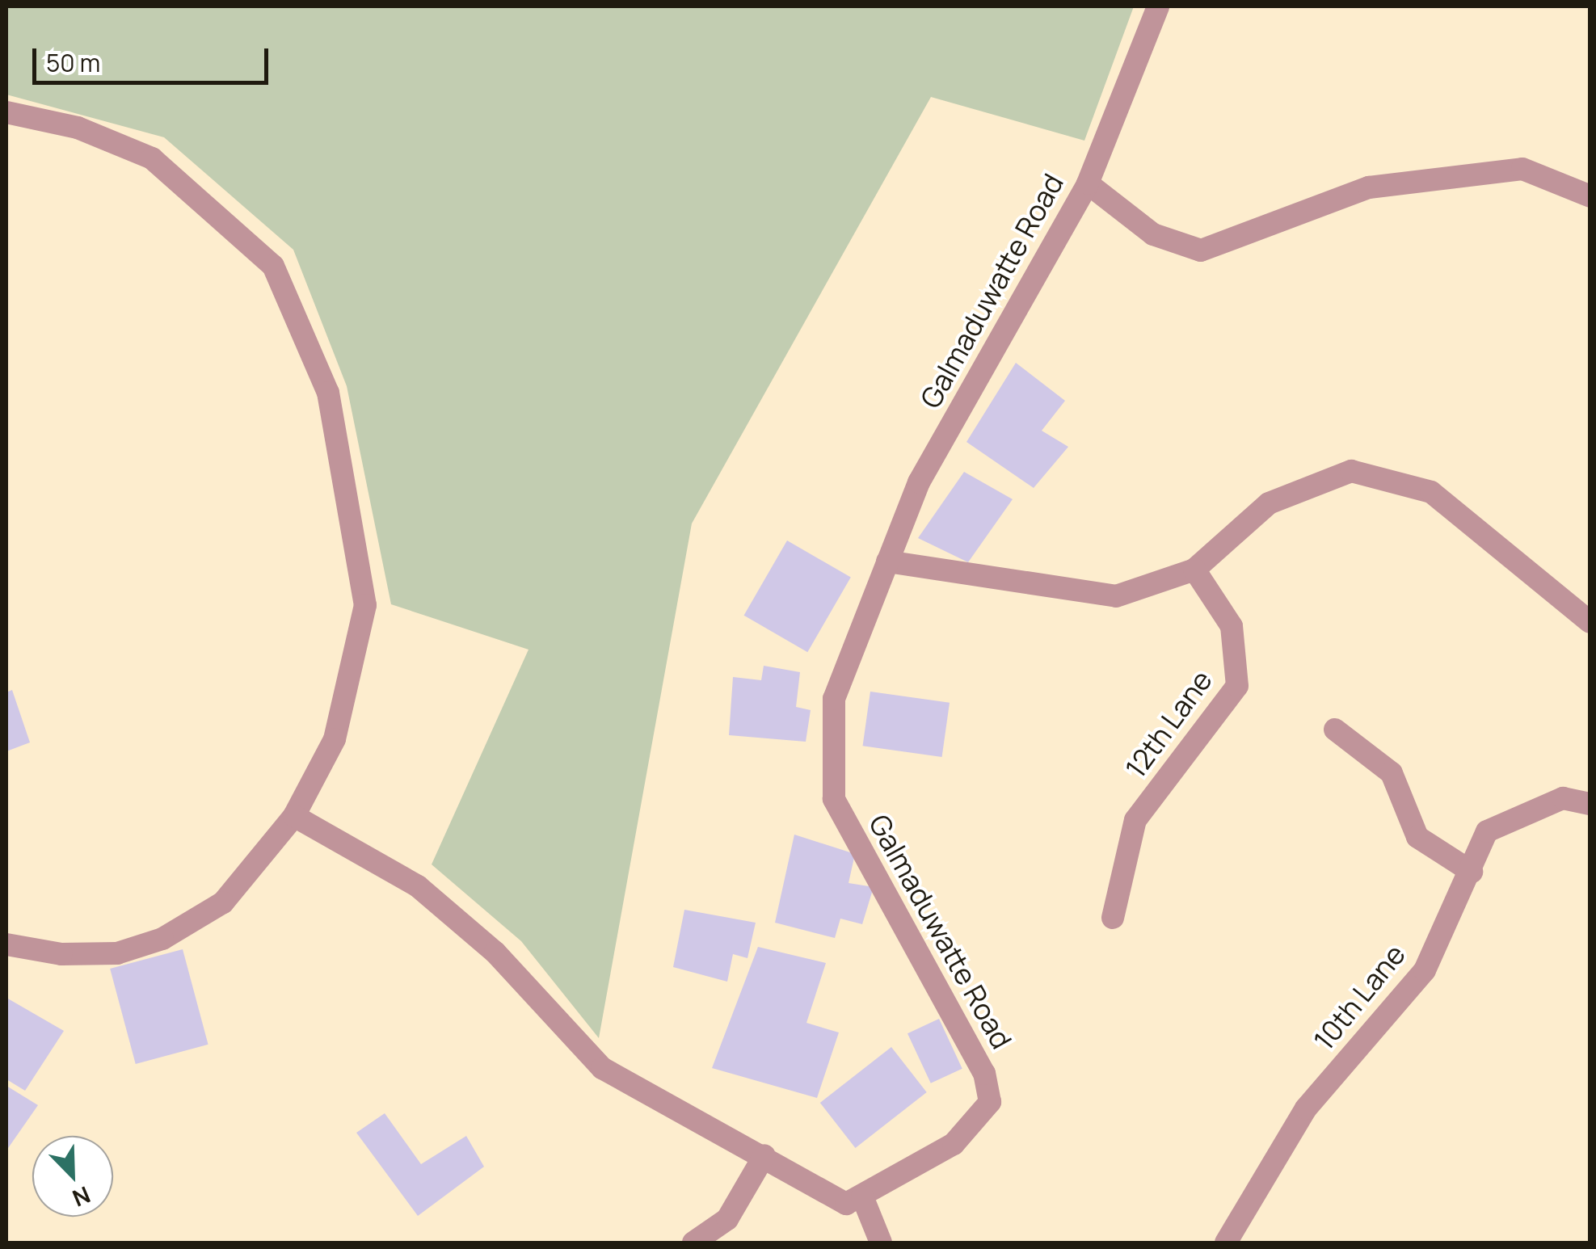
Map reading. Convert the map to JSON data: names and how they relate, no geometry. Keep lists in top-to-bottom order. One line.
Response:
{"streets":{"street":["Galmaduwatte Road","12th Lane","10th Lane"]},"scale_bar":"50 m","north":"bottom right"}
